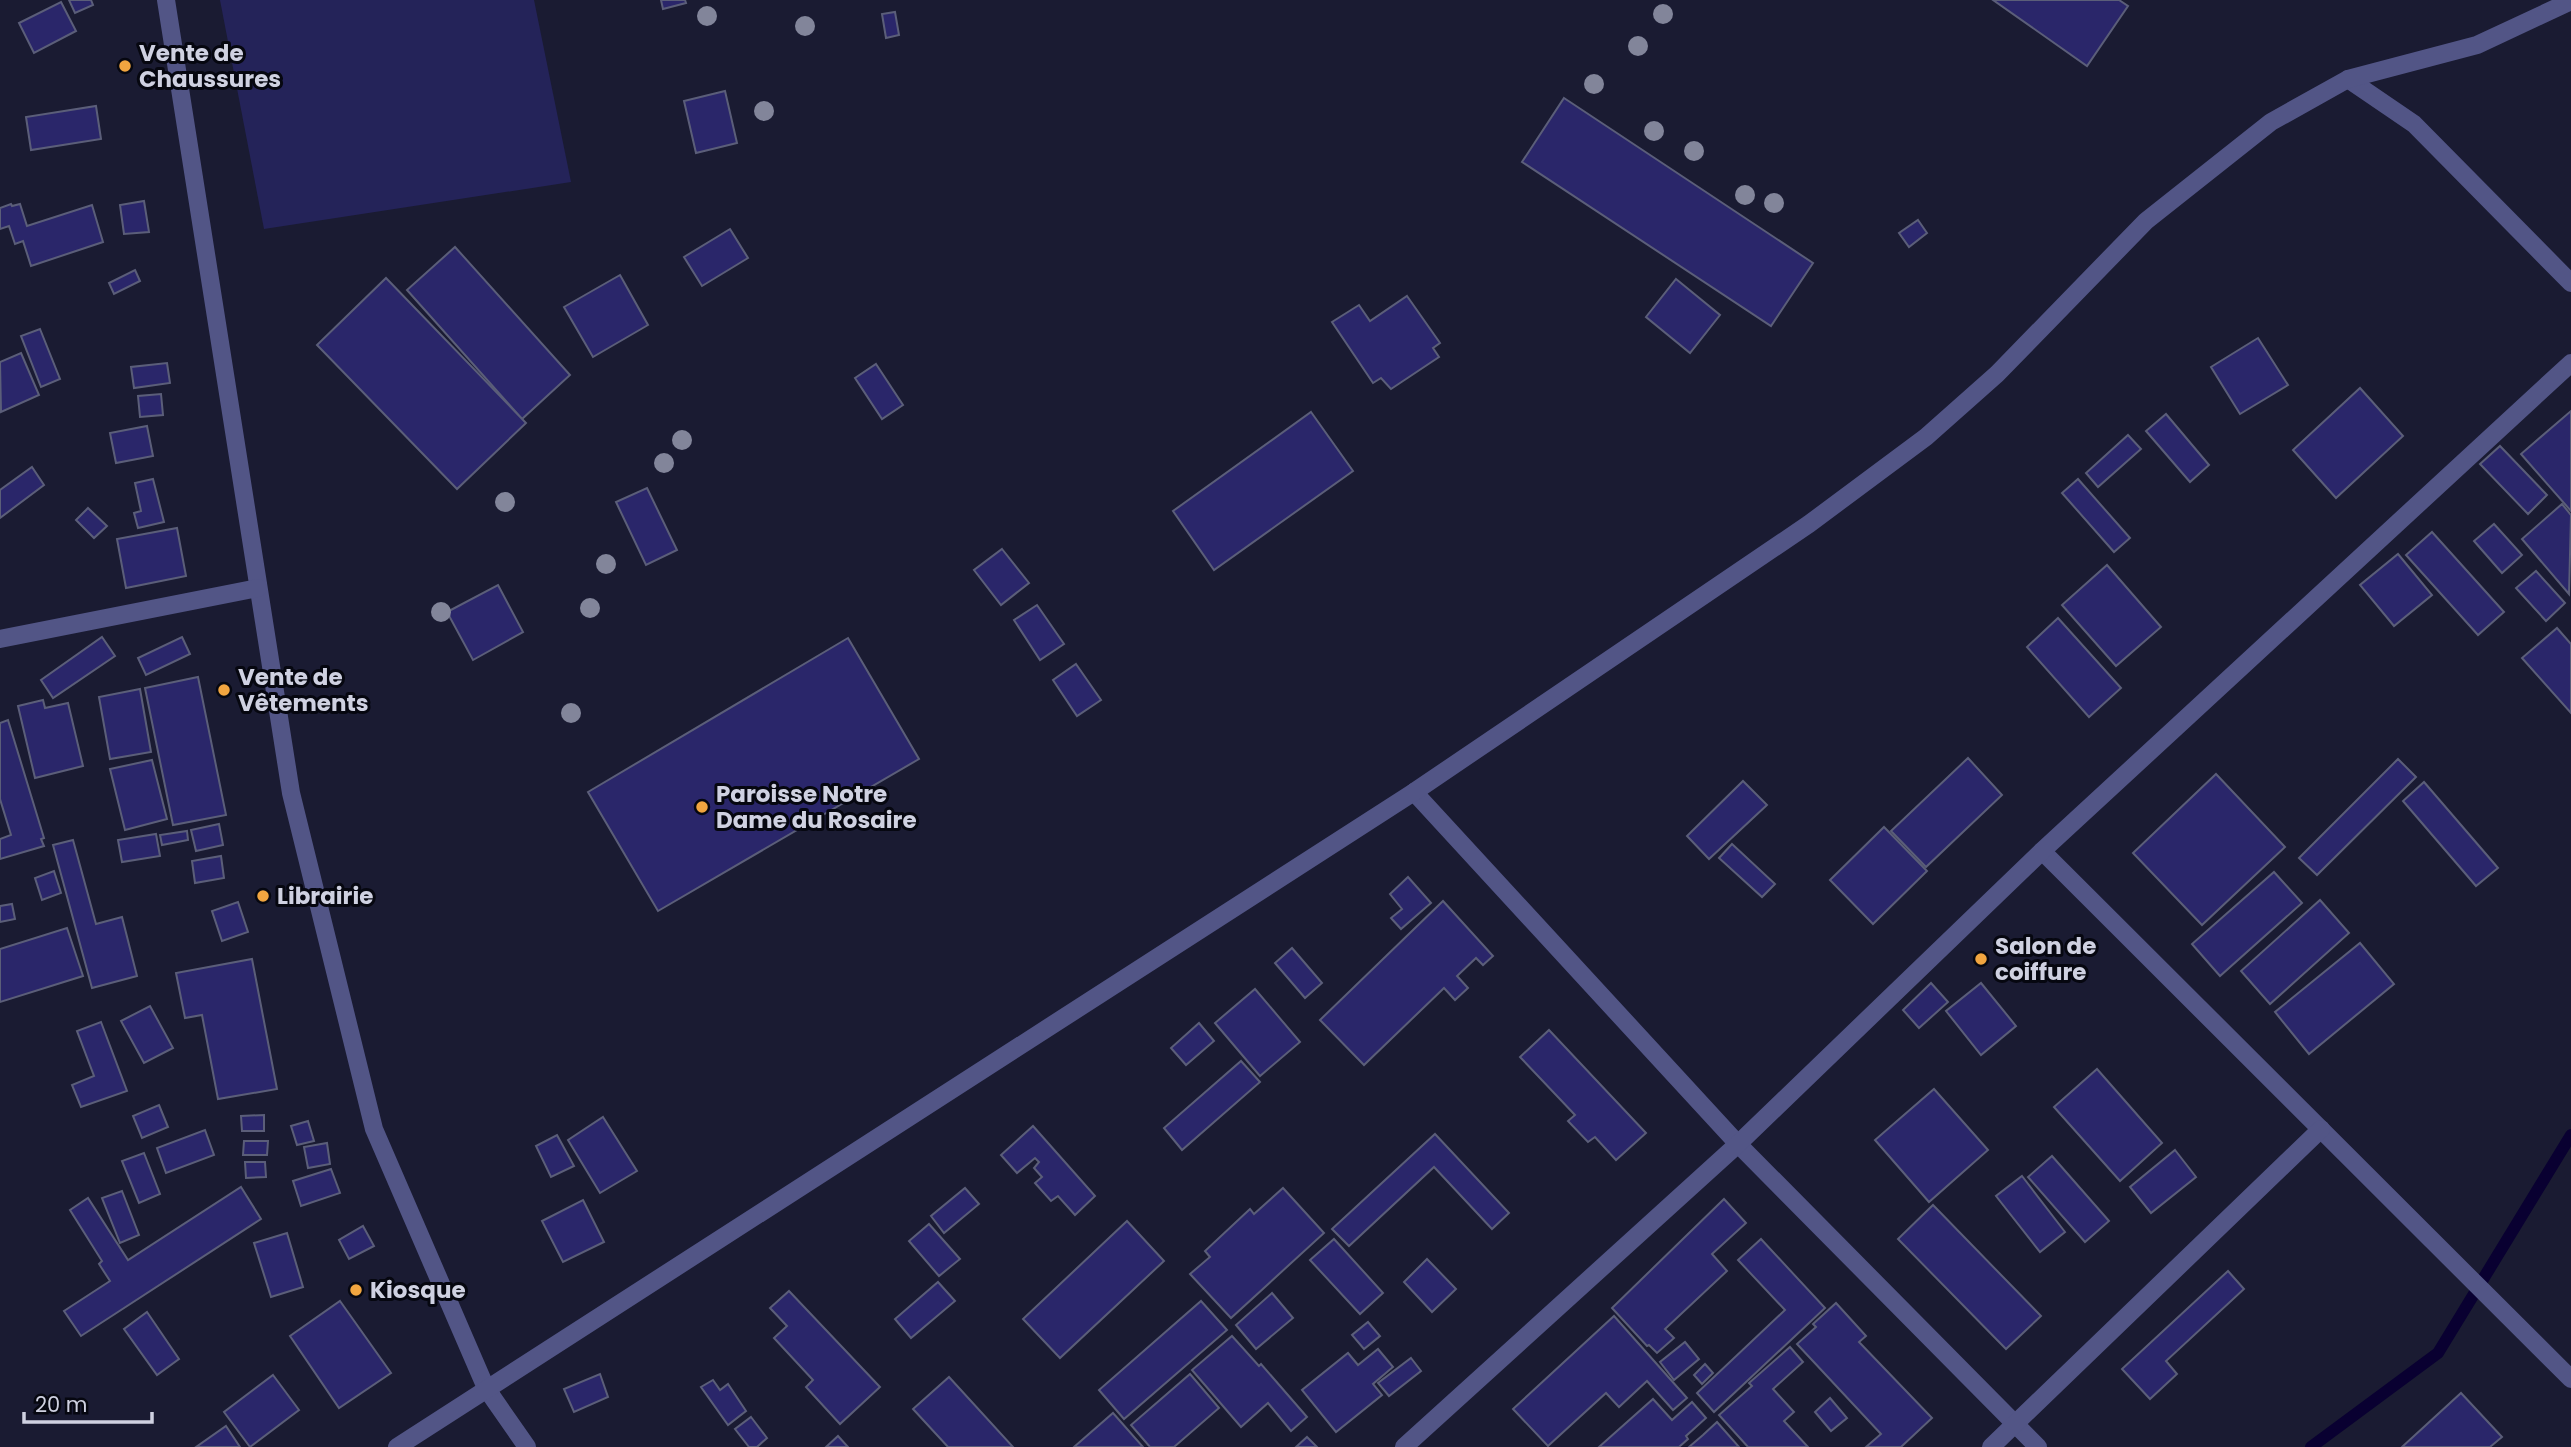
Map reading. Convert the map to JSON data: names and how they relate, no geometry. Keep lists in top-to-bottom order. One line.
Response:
{"places":["Vente de Chaussures","Vente de Vêtements","Paroisse Notre Dame du Rosaire","Librairie","Salon de coiffure","Kiosque"],"scale_bar":"20 m"}
